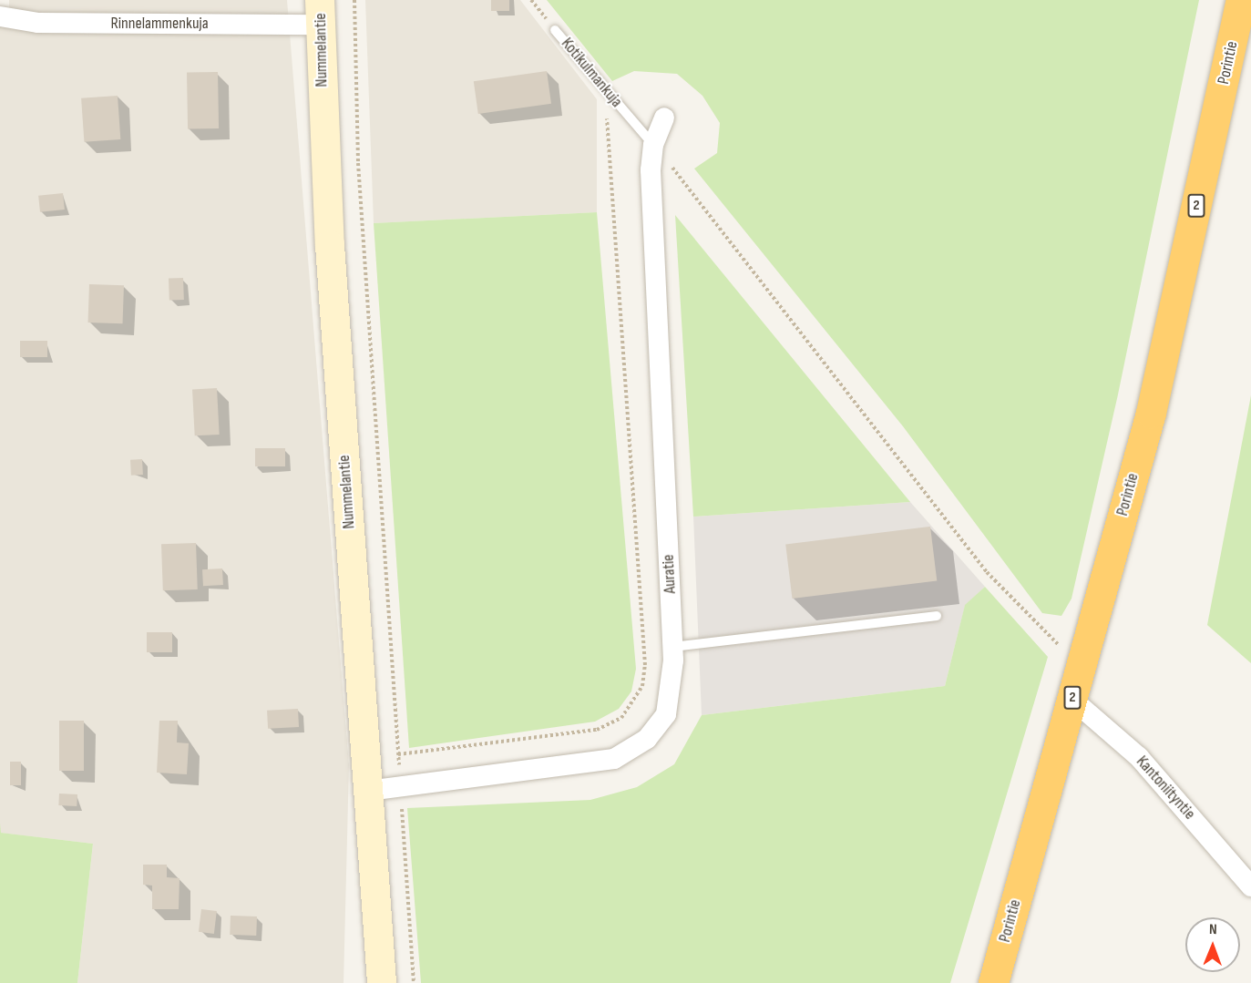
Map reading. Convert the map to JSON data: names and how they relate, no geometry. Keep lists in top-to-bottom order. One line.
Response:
{"streets":{"highway":["Porintie","2"],"street":["Rinnelammenkuja","Nummelantie","Auratie","Kantoniityntie"],"lane":["Kotikulmankuja"]},"crossings":[["Rinnelammenkuja","Nummelantie"],["Nummelantie","Auratie"],["Porintie","Kantoniityntie"],["Kotikulmankuja","Auratie"]],"north":"top"}
